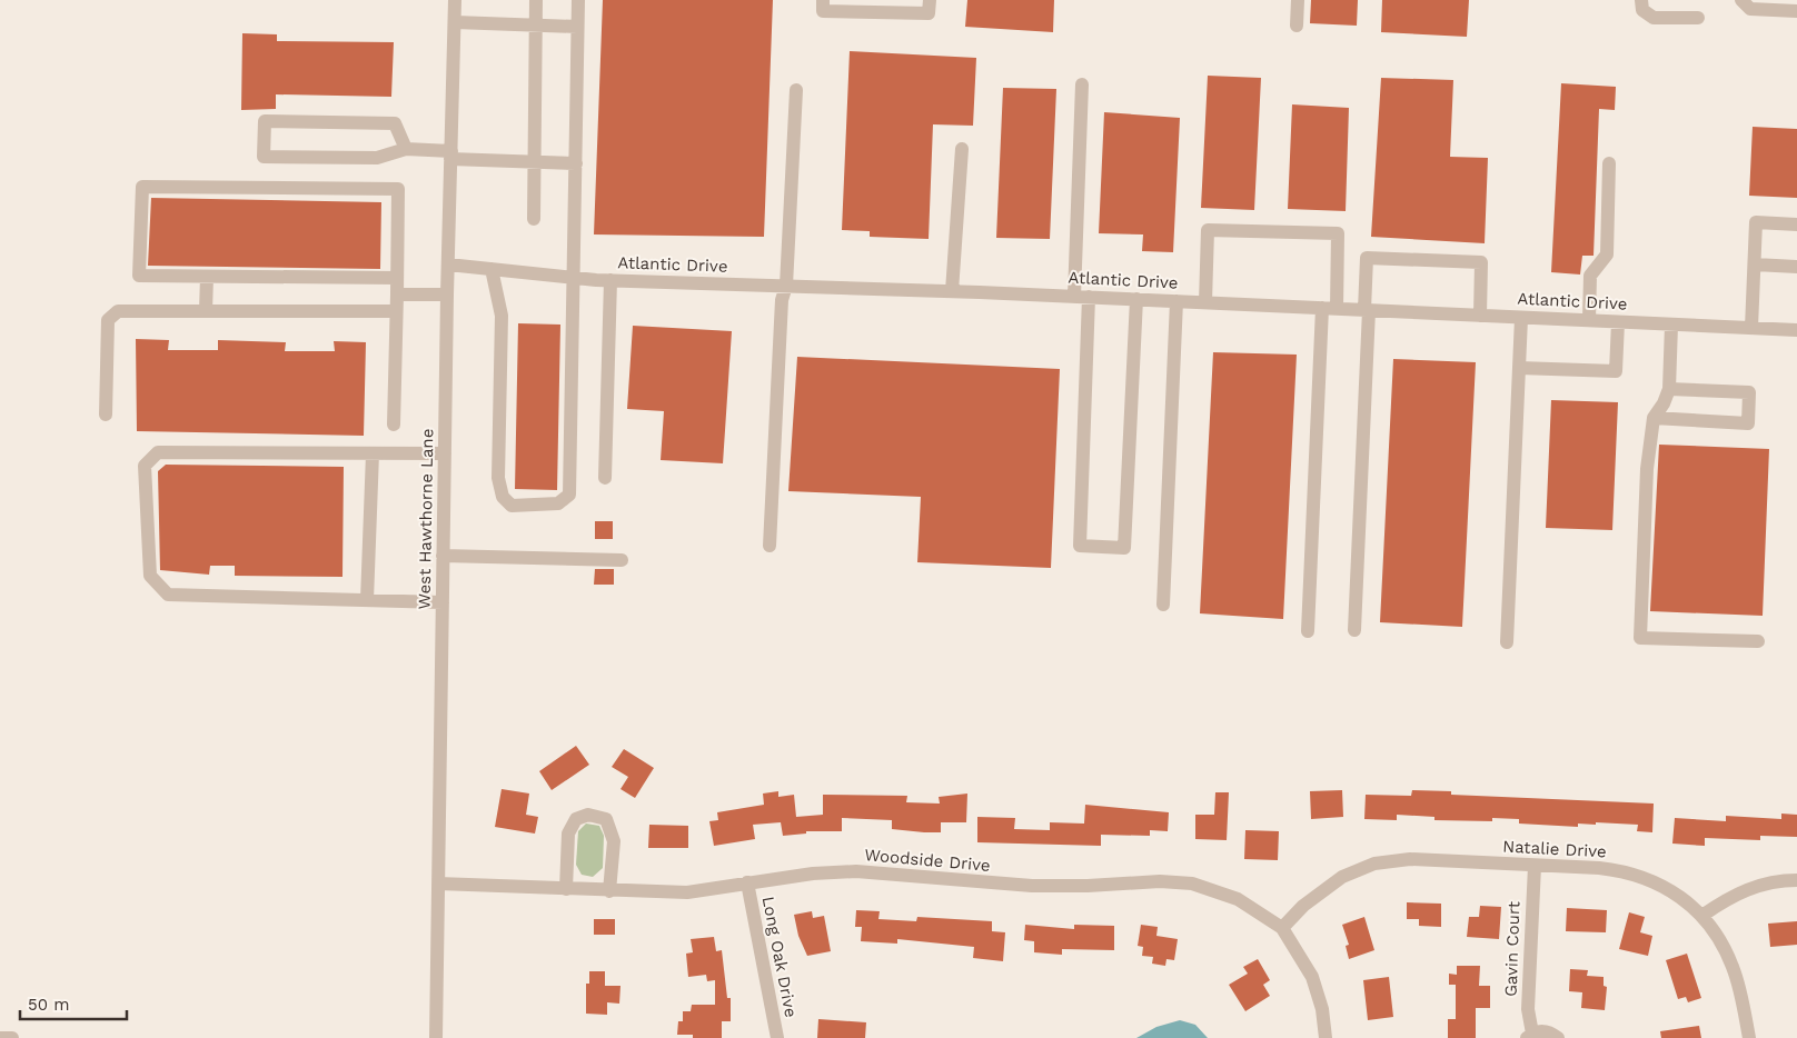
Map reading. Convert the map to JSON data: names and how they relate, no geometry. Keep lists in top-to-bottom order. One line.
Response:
{"streets":{"street":["Atlantic Drive","West Hawthorne Lane","Natalie Drive","Woodside Drive","Gavin Court","Long Oak Drive"]},"crossings":[["Atlantic Drive","West Hawthorne Lane"],["West Hawthorne Lane","Woodside Drive"],["Natalie Drive","Woodside Drive"],["Natalie Drive","Gavin Court"],["Woodside Drive","Long Oak Drive"]],"scale_bar":"50 m"}
